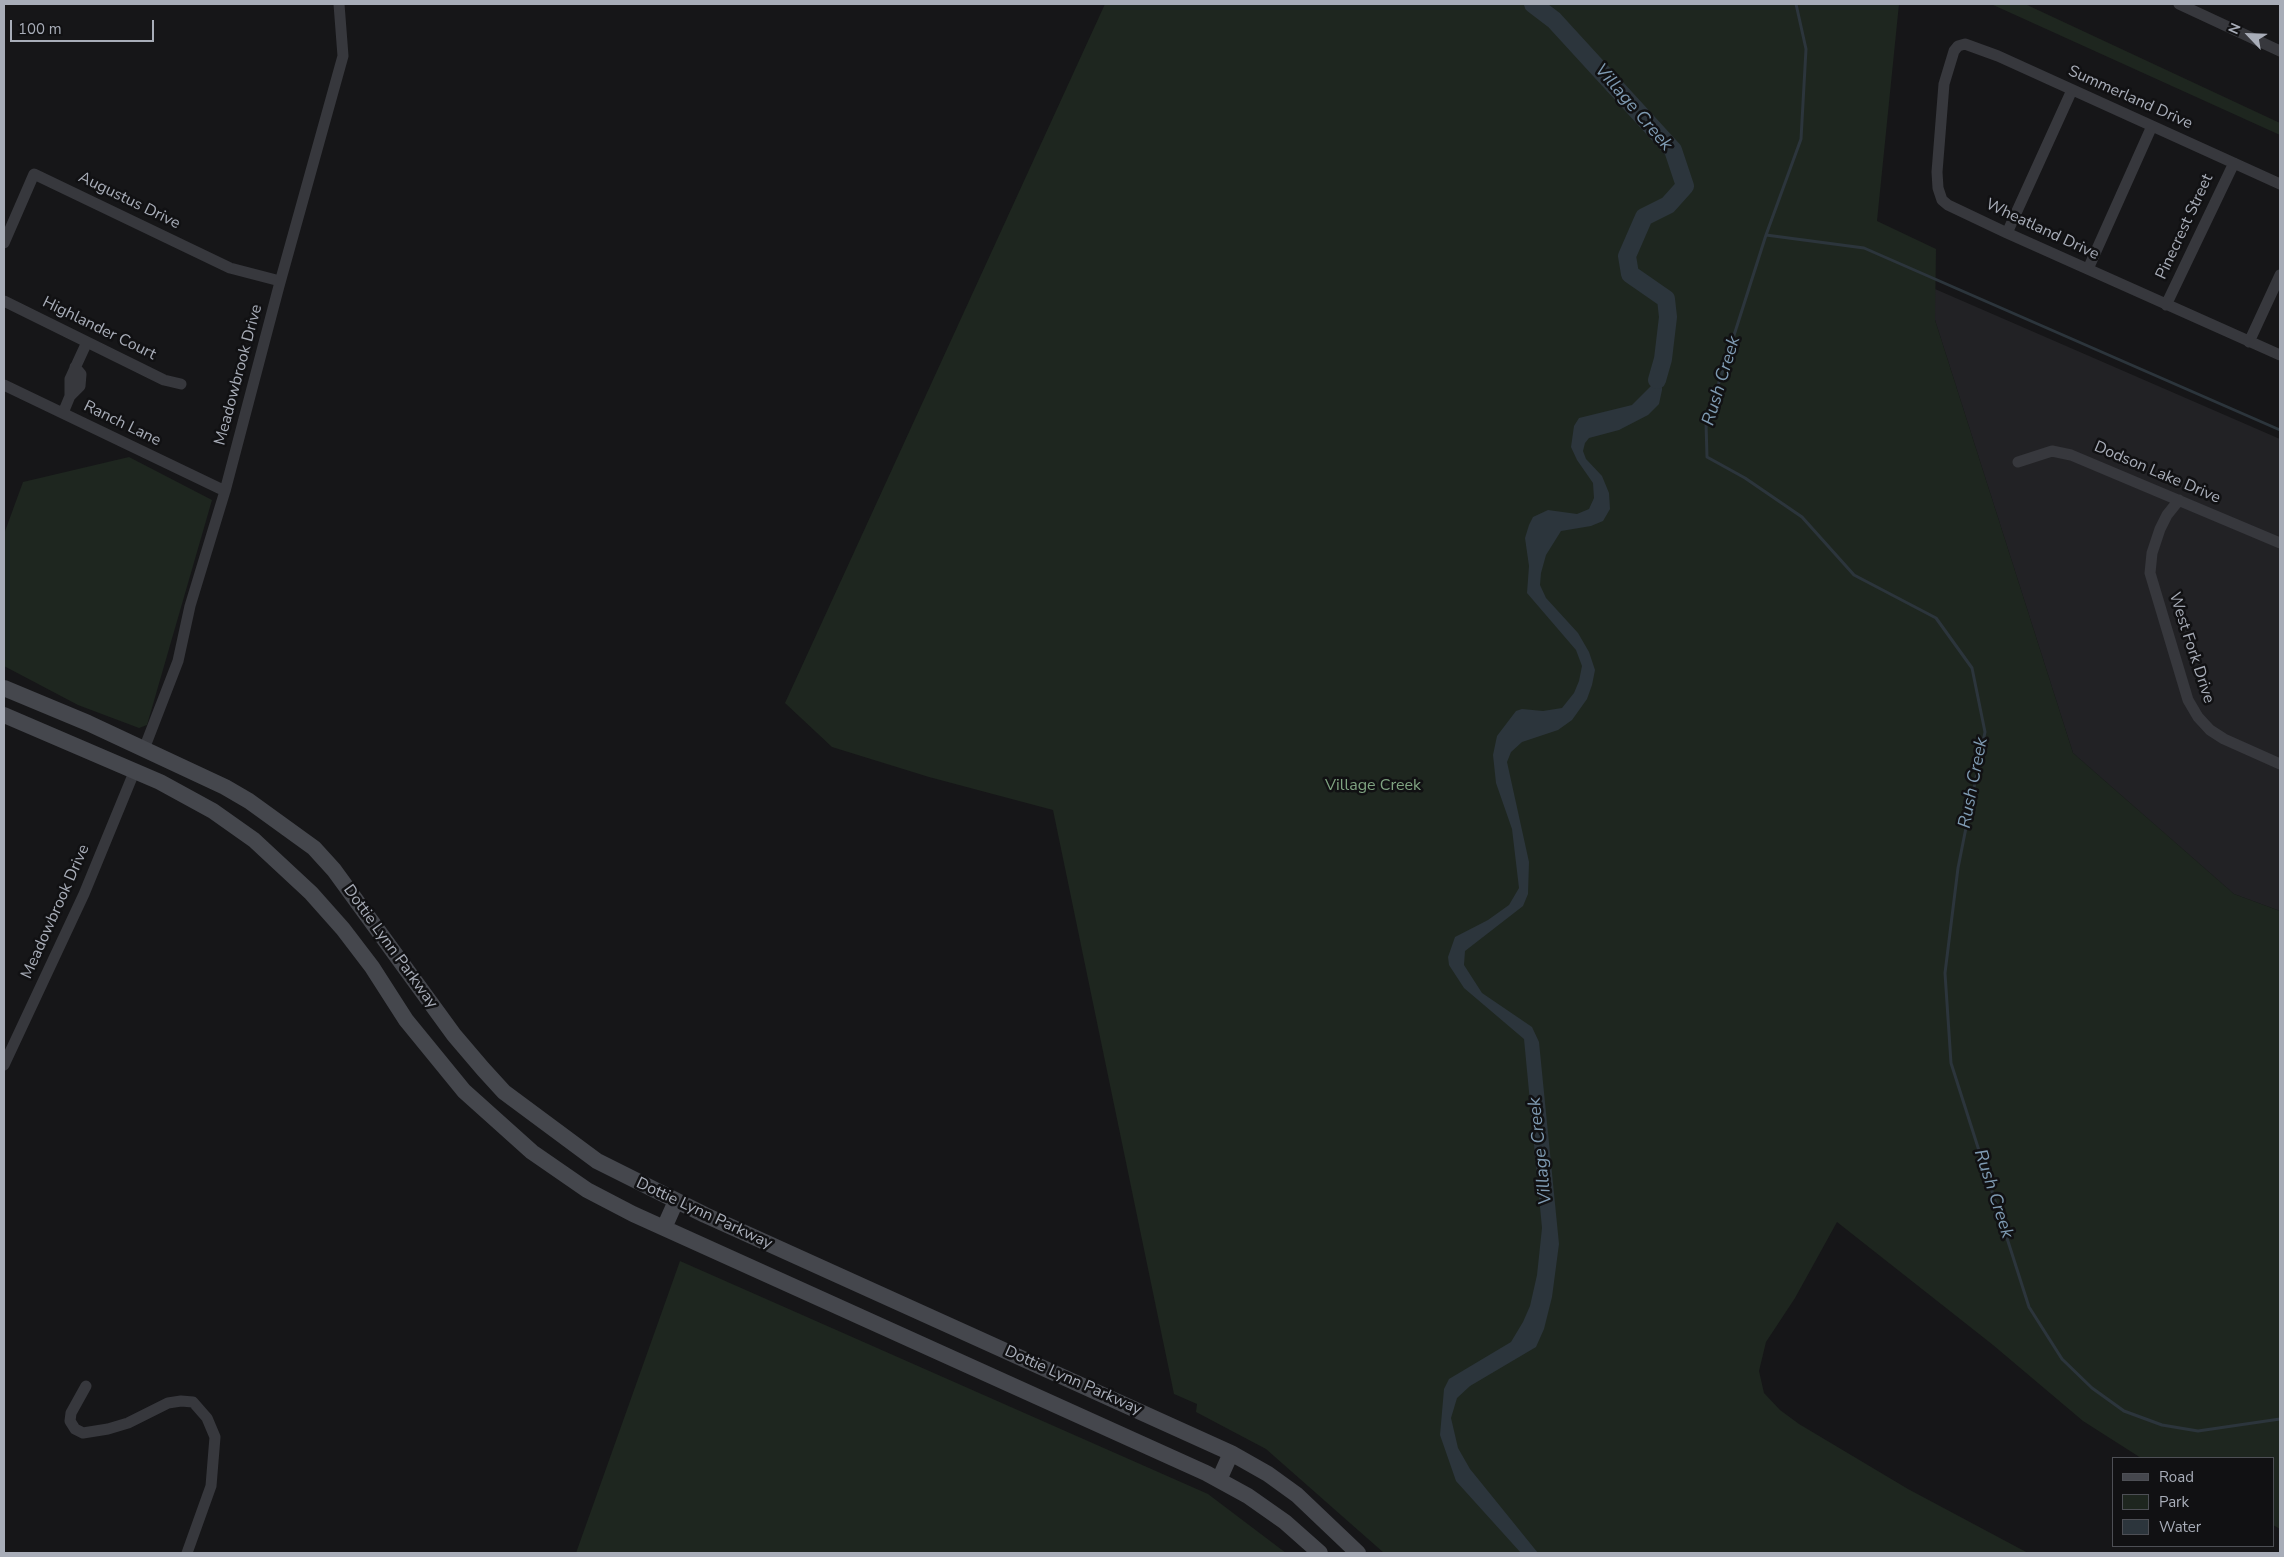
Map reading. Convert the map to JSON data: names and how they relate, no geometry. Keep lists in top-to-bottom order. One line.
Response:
{"streets":{"main road":["Dottie Lynn Parkway"],"street":["Summerland Drive","Augustus Drive","Pinecrest Street","Wheatland Drive","Highlander Court","Meadowbrook Drive","Ranch Lane","Dodson Lake Drive","West Fork Drive"]},"crossings":[["Summerland Drive","Pinecrest Street"],["Summerland Drive","Wheatland Drive"],["Augustus Drive","Meadowbrook Drive"],["Pinecrest Street","Wheatland Drive"],["Meadowbrook Drive","Ranch Lane"],["Meadowbrook Drive","Dottie Lynn Parkway"],["Dodson Lake Drive","West Fork Drive"]],"water":["Village Creek","Rush Creek"],"parks":["Village Creek"],"legend":["Road","Park","Water"],"scale_bar":"100 m","north":"top left"}
